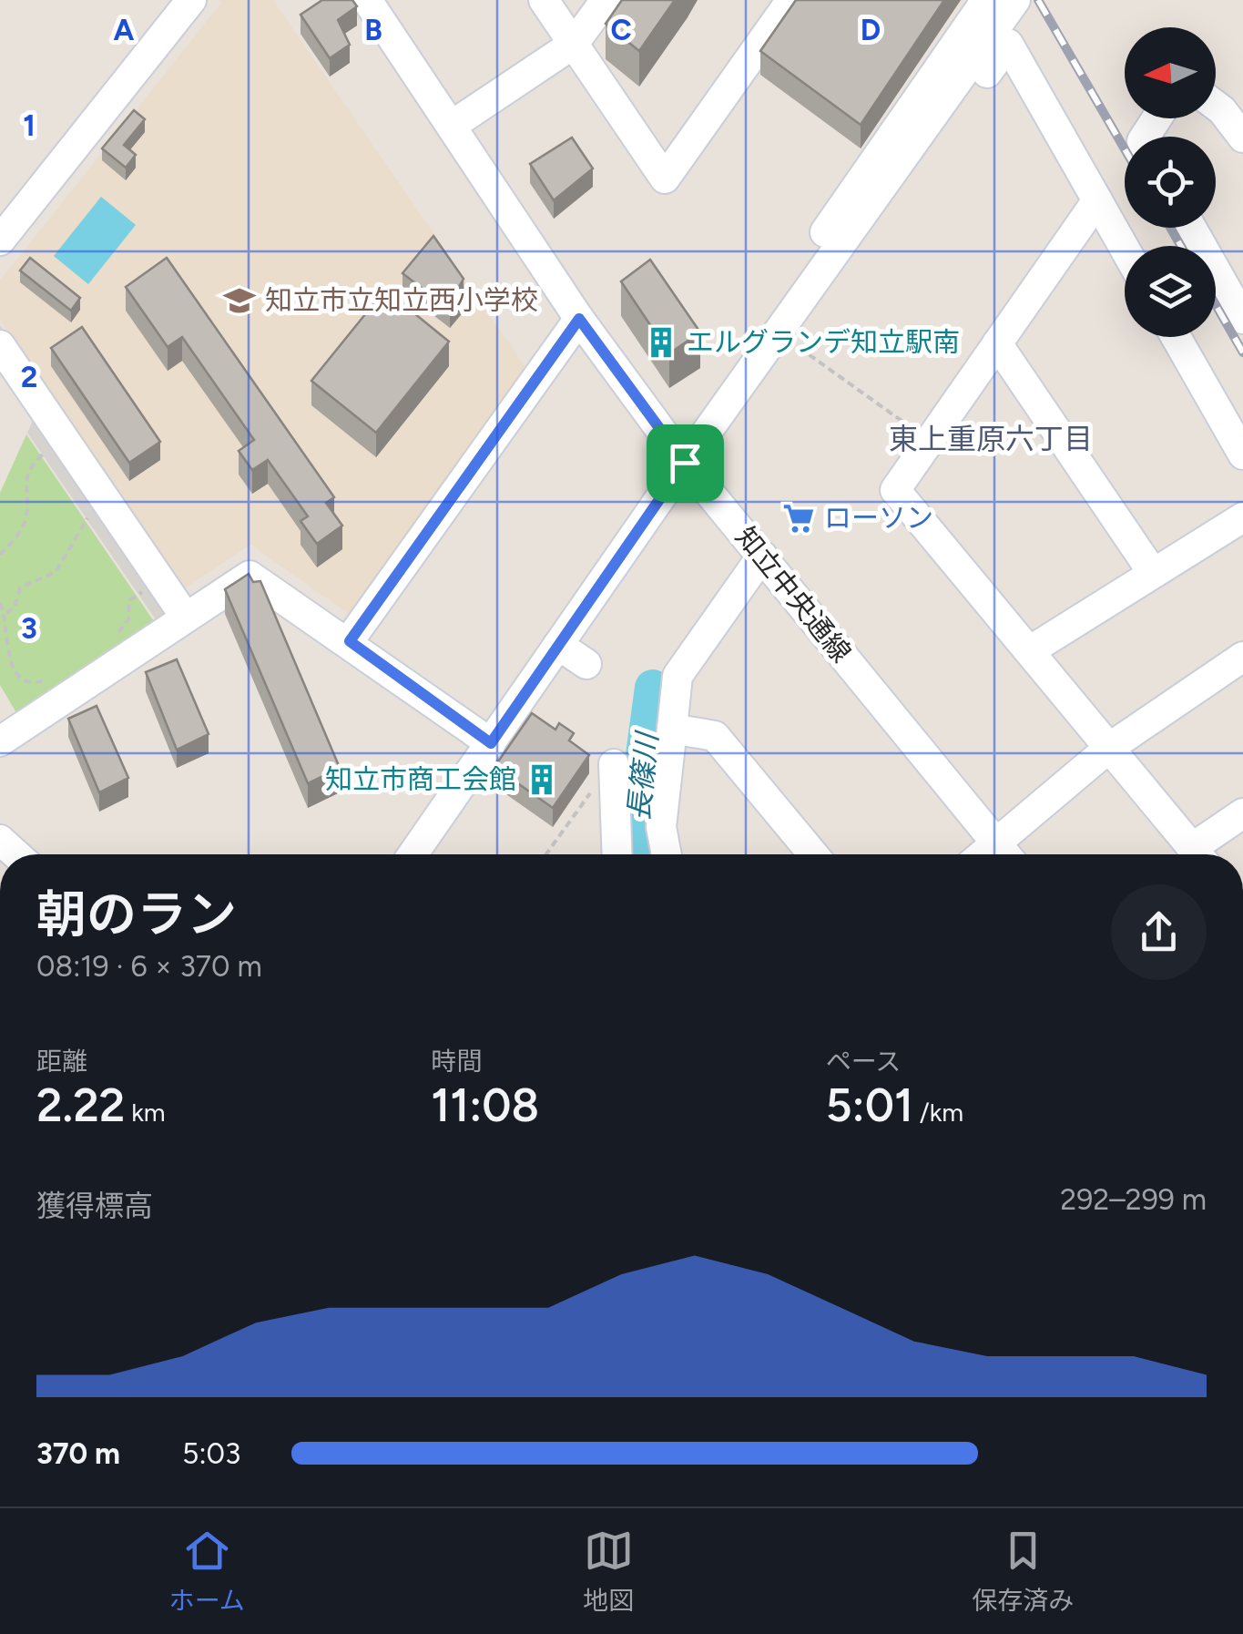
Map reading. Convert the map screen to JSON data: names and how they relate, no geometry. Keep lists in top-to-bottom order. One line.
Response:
{"streets":{"street":["知立中央通線"]},"districts":["東上重原六丁目"],"water":["長篠川"],"places":{"school or university":["知立市立知立西小学校"],"building":["エルグランデ知立駅南","知立市商工会館"],"supermarket":["ローソン"]},"north":"left","page":{"heading":["朝のラン","08:19 · 6 × 370 m"],"stats":[["距離","2.22 km"],["時間","11:08"],["ペース","5:01 /km"]],"chart":["獲得標高","292–299 m"],"list":[{"name":"370 m","note":"5:03"}],"tabs":["ホーム","地図","保存済み"]},"grid":{"columns":["A","B","C","D"],"rows":["1","2","3"]}}
